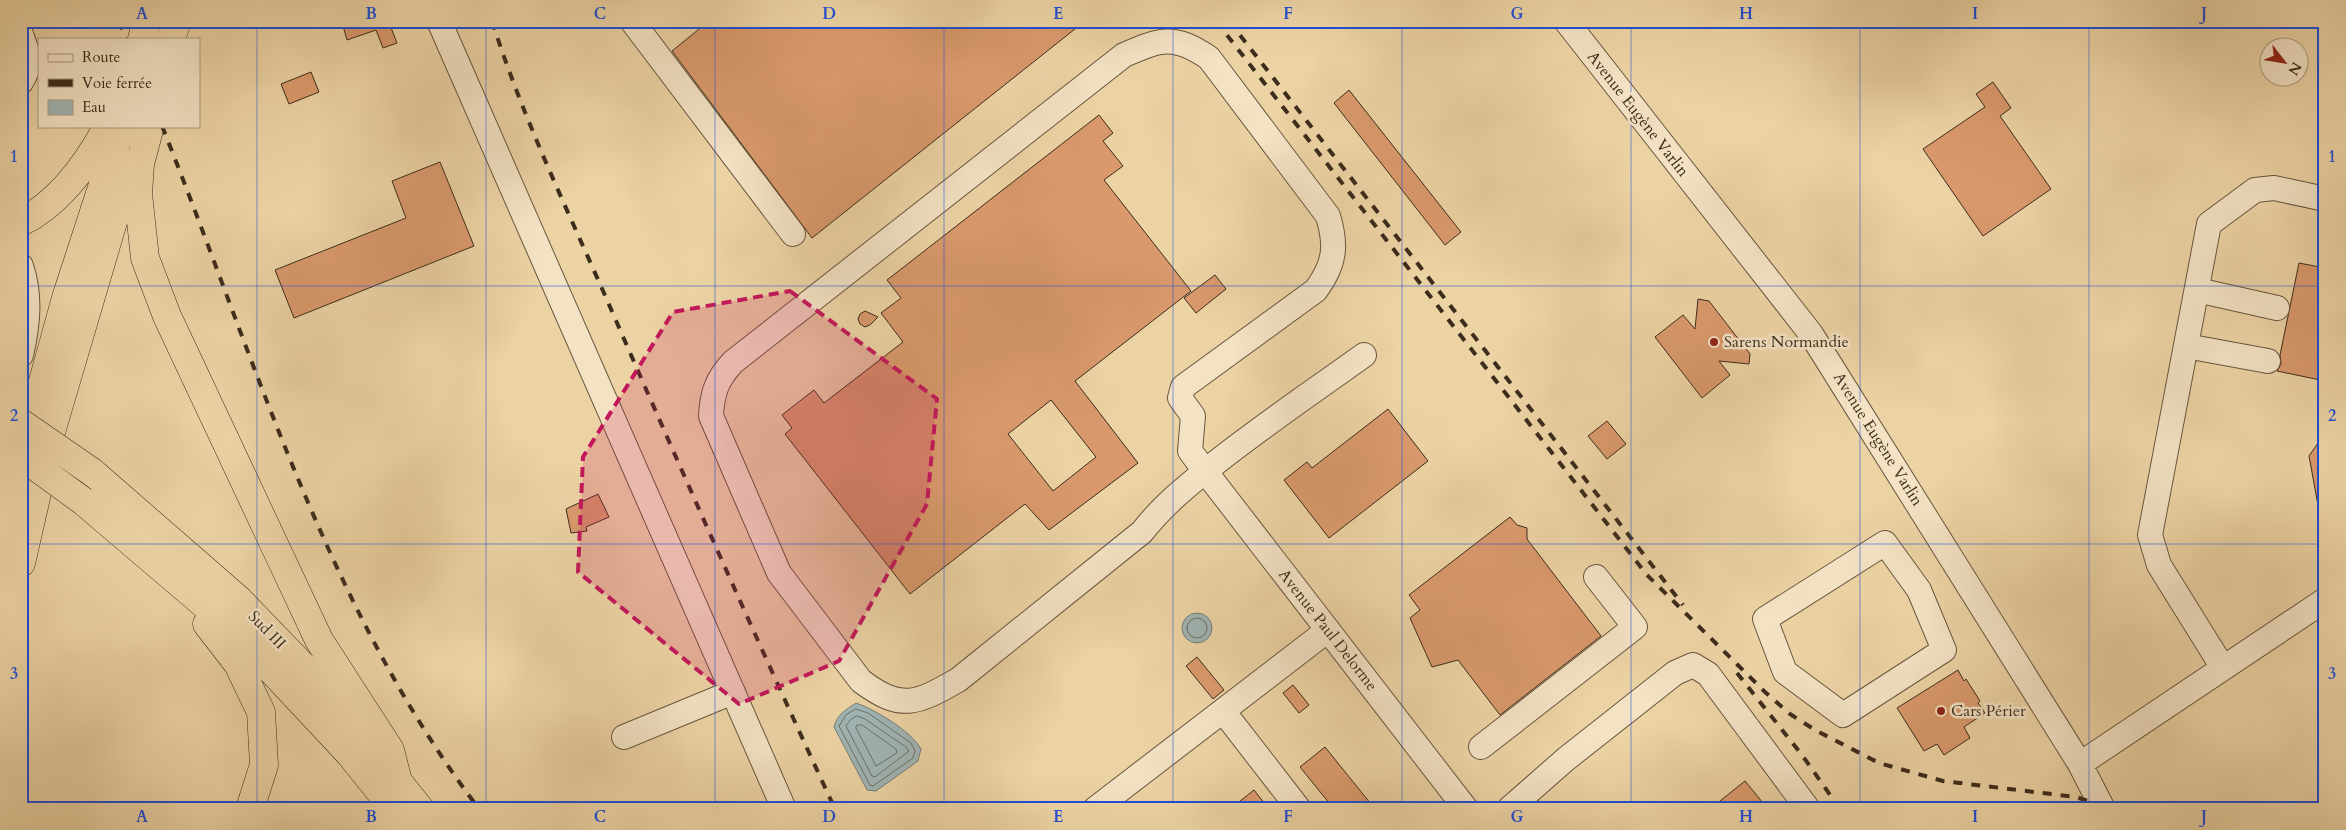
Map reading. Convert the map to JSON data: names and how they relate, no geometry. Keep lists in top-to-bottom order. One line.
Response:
{"streets":{"highway":["Sud III"],"street":["Avenue Eugène Varlin","Avenue Paul Delorme"]},"places":["Sarens Normandie","Cars Périer"],"legend":["Route","Voie ferrée","Eau"],"north":"bottom right","grid":{"columns":["A","B","C","D","E","F","G","H","I","J"],"rows":["1","2","3"]}}
